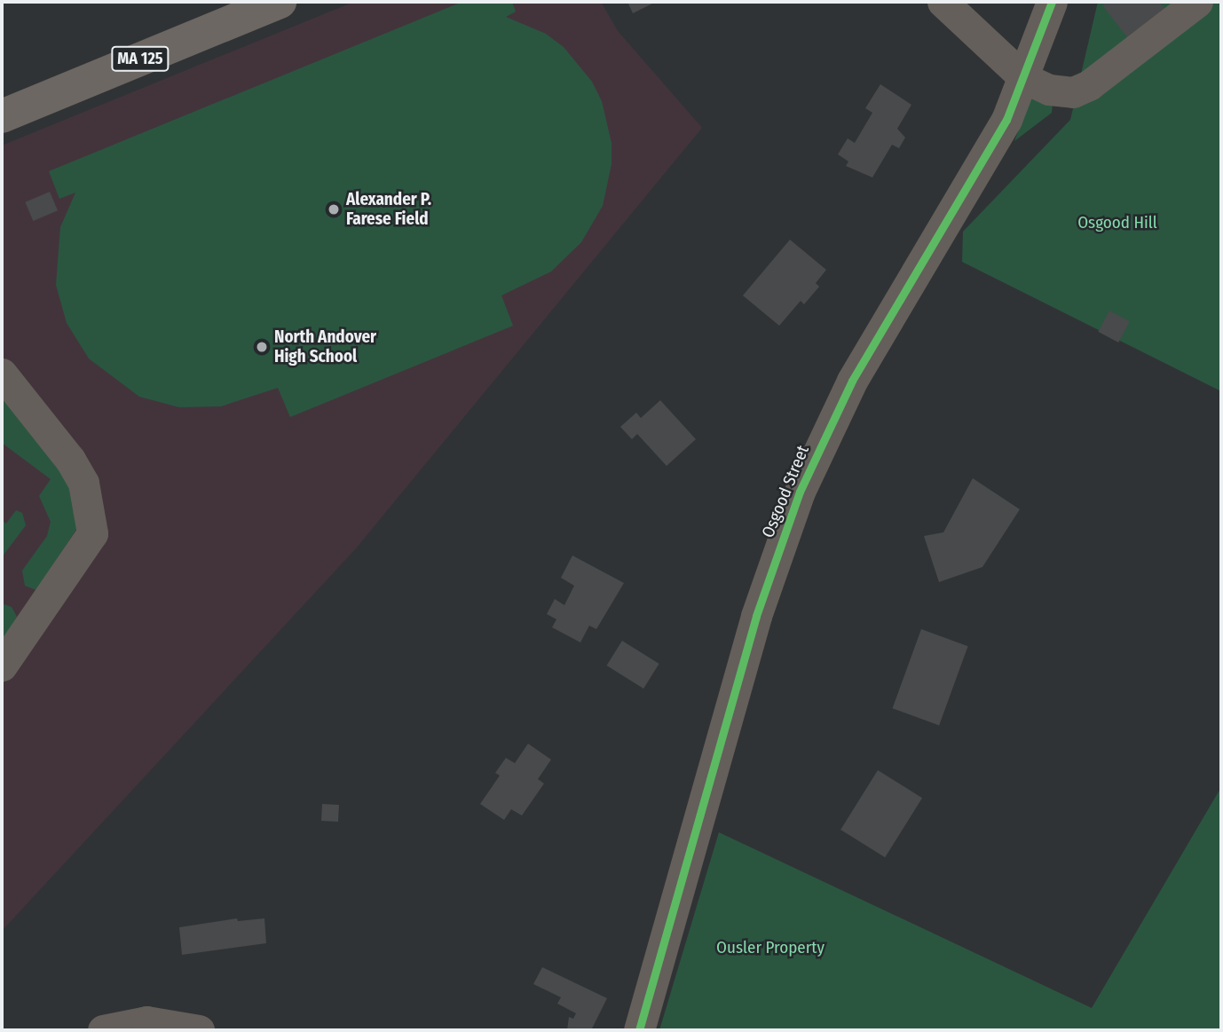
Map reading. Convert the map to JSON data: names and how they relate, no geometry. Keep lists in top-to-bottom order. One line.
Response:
{"streets":{"main road":["MA 125"],"street":["Osgood Street"]},"parks":["Osgood Hill","Ousler Property"],"places":["Alexander P. Farese Field","North Andover High School"]}
